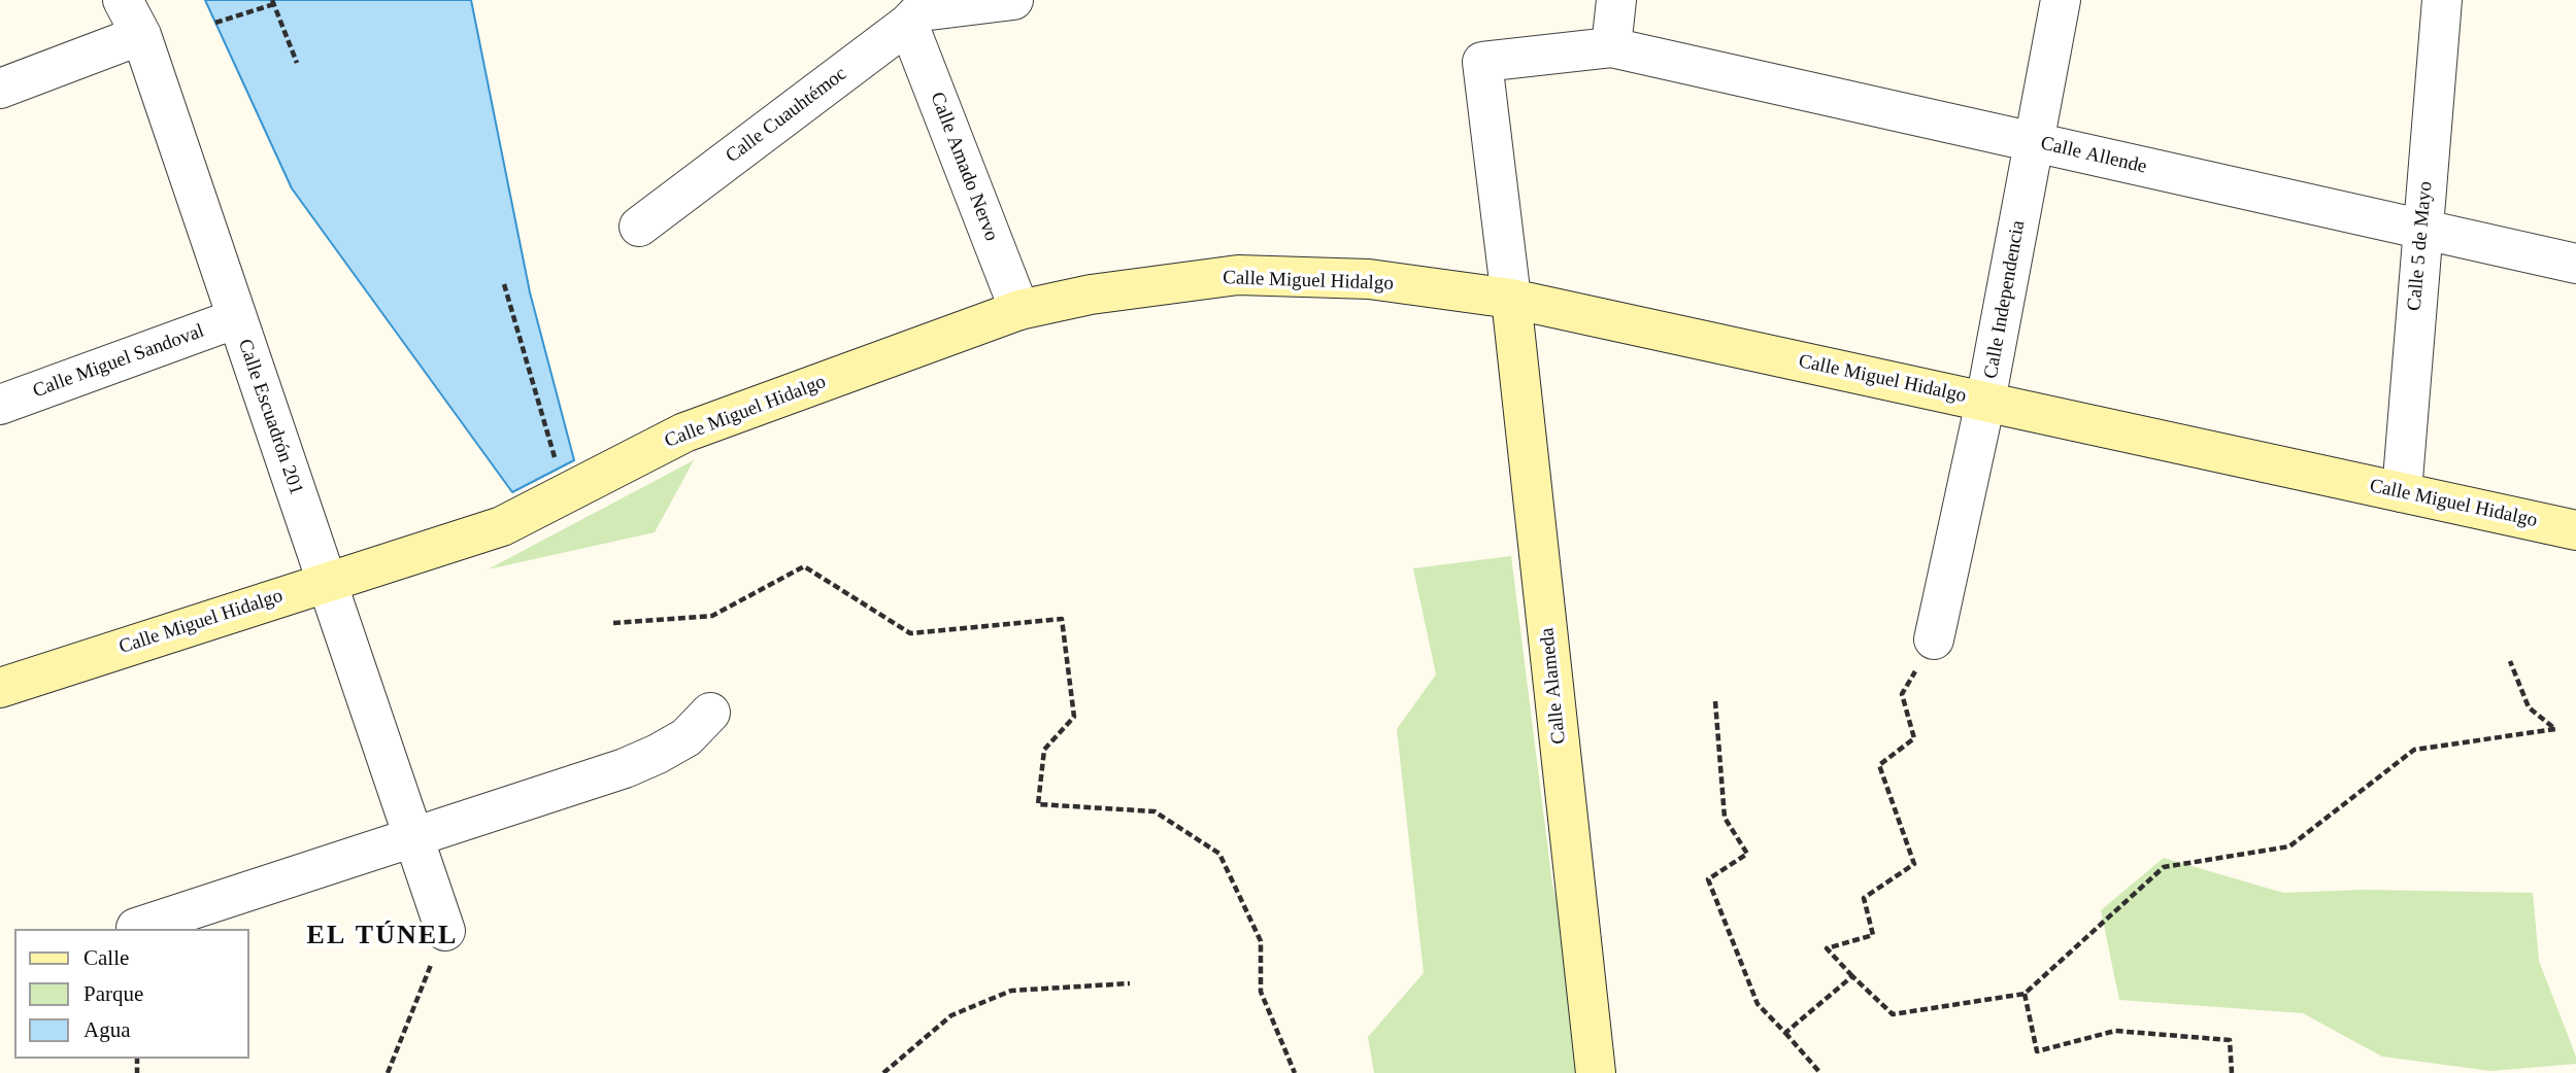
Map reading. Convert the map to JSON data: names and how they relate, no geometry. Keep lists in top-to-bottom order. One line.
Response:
{"streets":{"street":["Calle Cuauhtémoc","Calle Allende","Calle Amado Nervo","Calle 5 de Mayo","Calle Miguel Hidalgo","Calle Independencia","Calle Miguel Sandoval","Calle Escuadrón 201","Calle Alameda"]},"crossings":[["Calle Cuauhtémoc","Calle Amado Nervo"],["Calle Allende","Calle 5 de Mayo"],["Calle Allende","Calle Miguel Hidalgo"],["Calle Allende","Calle Independencia"],["Calle Allende","Calle Alameda"],["Calle Amado Nervo","Calle Miguel Hidalgo"],["Calle 5 de Mayo","Calle Miguel Hidalgo"],["Calle Miguel Hidalgo","Calle Independencia"],["Calle Miguel Hidalgo","Calle Escuadrón 201"],["Calle Miguel Hidalgo","Calle Alameda"],["Calle Miguel Sandoval","Calle Escuadrón 201"]],"districts":["EL TÚNEL"],"legend":["Calle","Parque","Agua"]}
